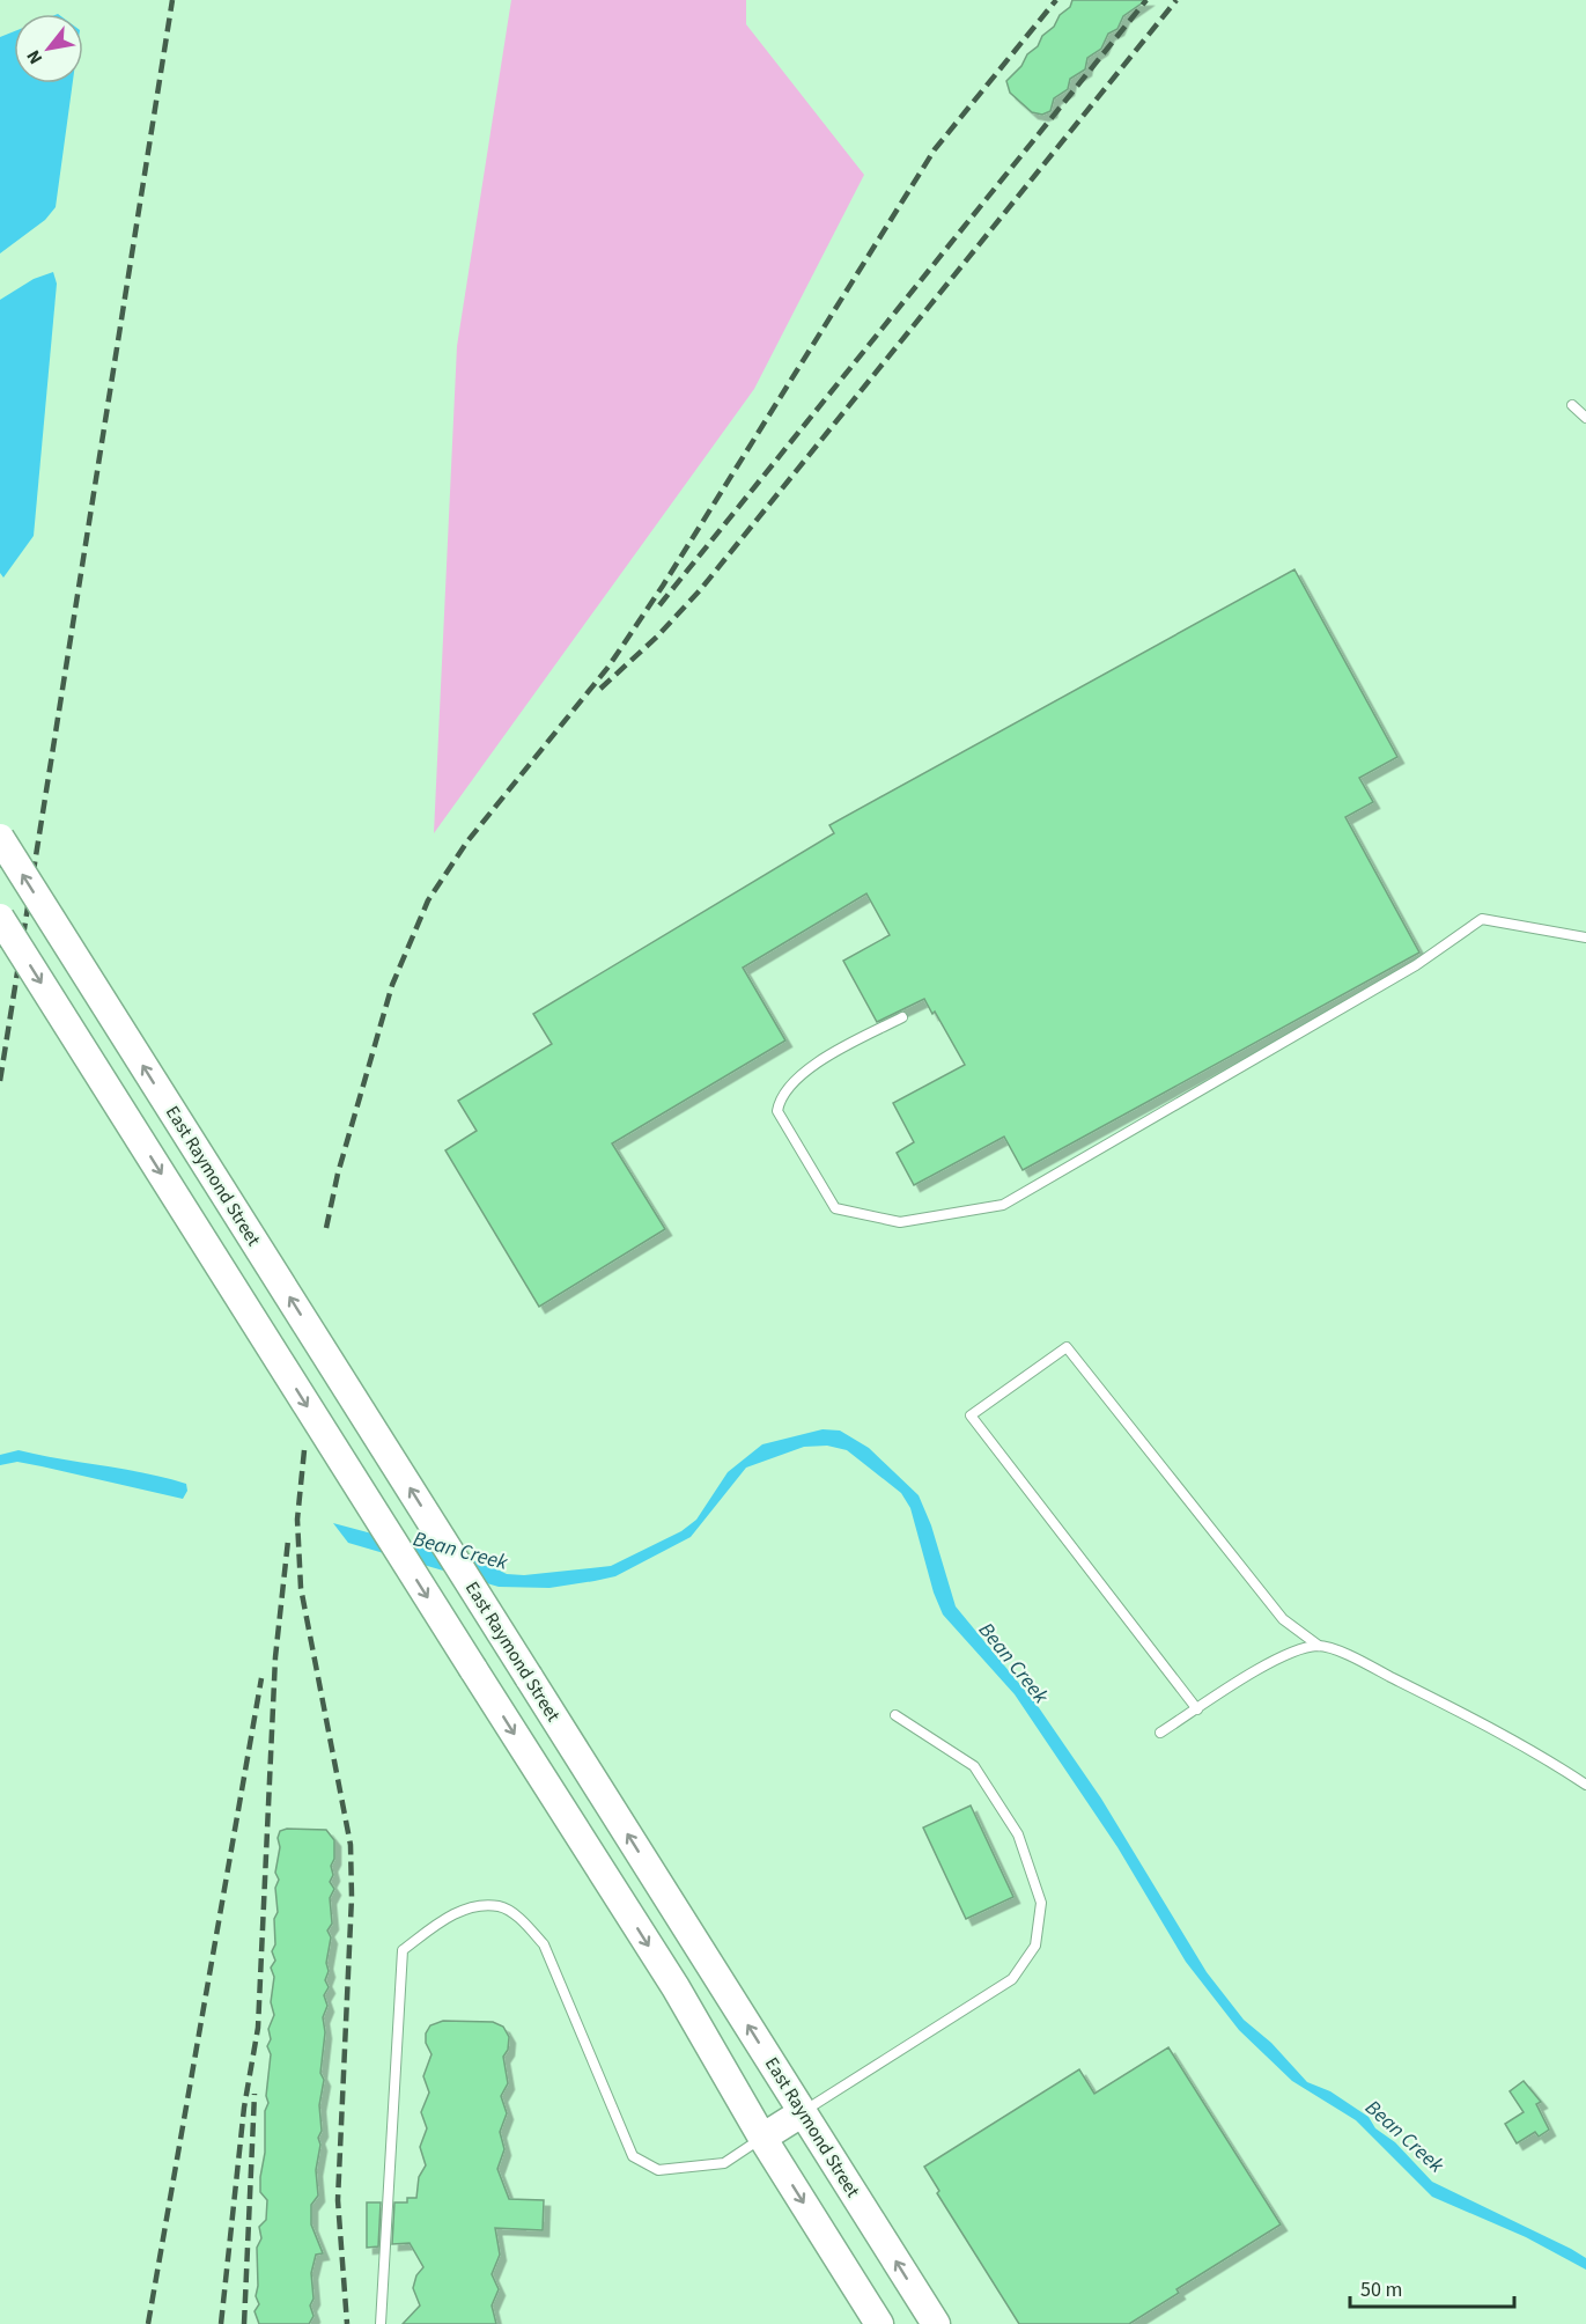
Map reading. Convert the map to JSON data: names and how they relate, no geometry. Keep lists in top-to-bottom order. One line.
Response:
{"streets":{"main road":["East Raymond Street"]},"water":["Bean Creek"],"scale_bar":"50 m","north":"bottom left"}
